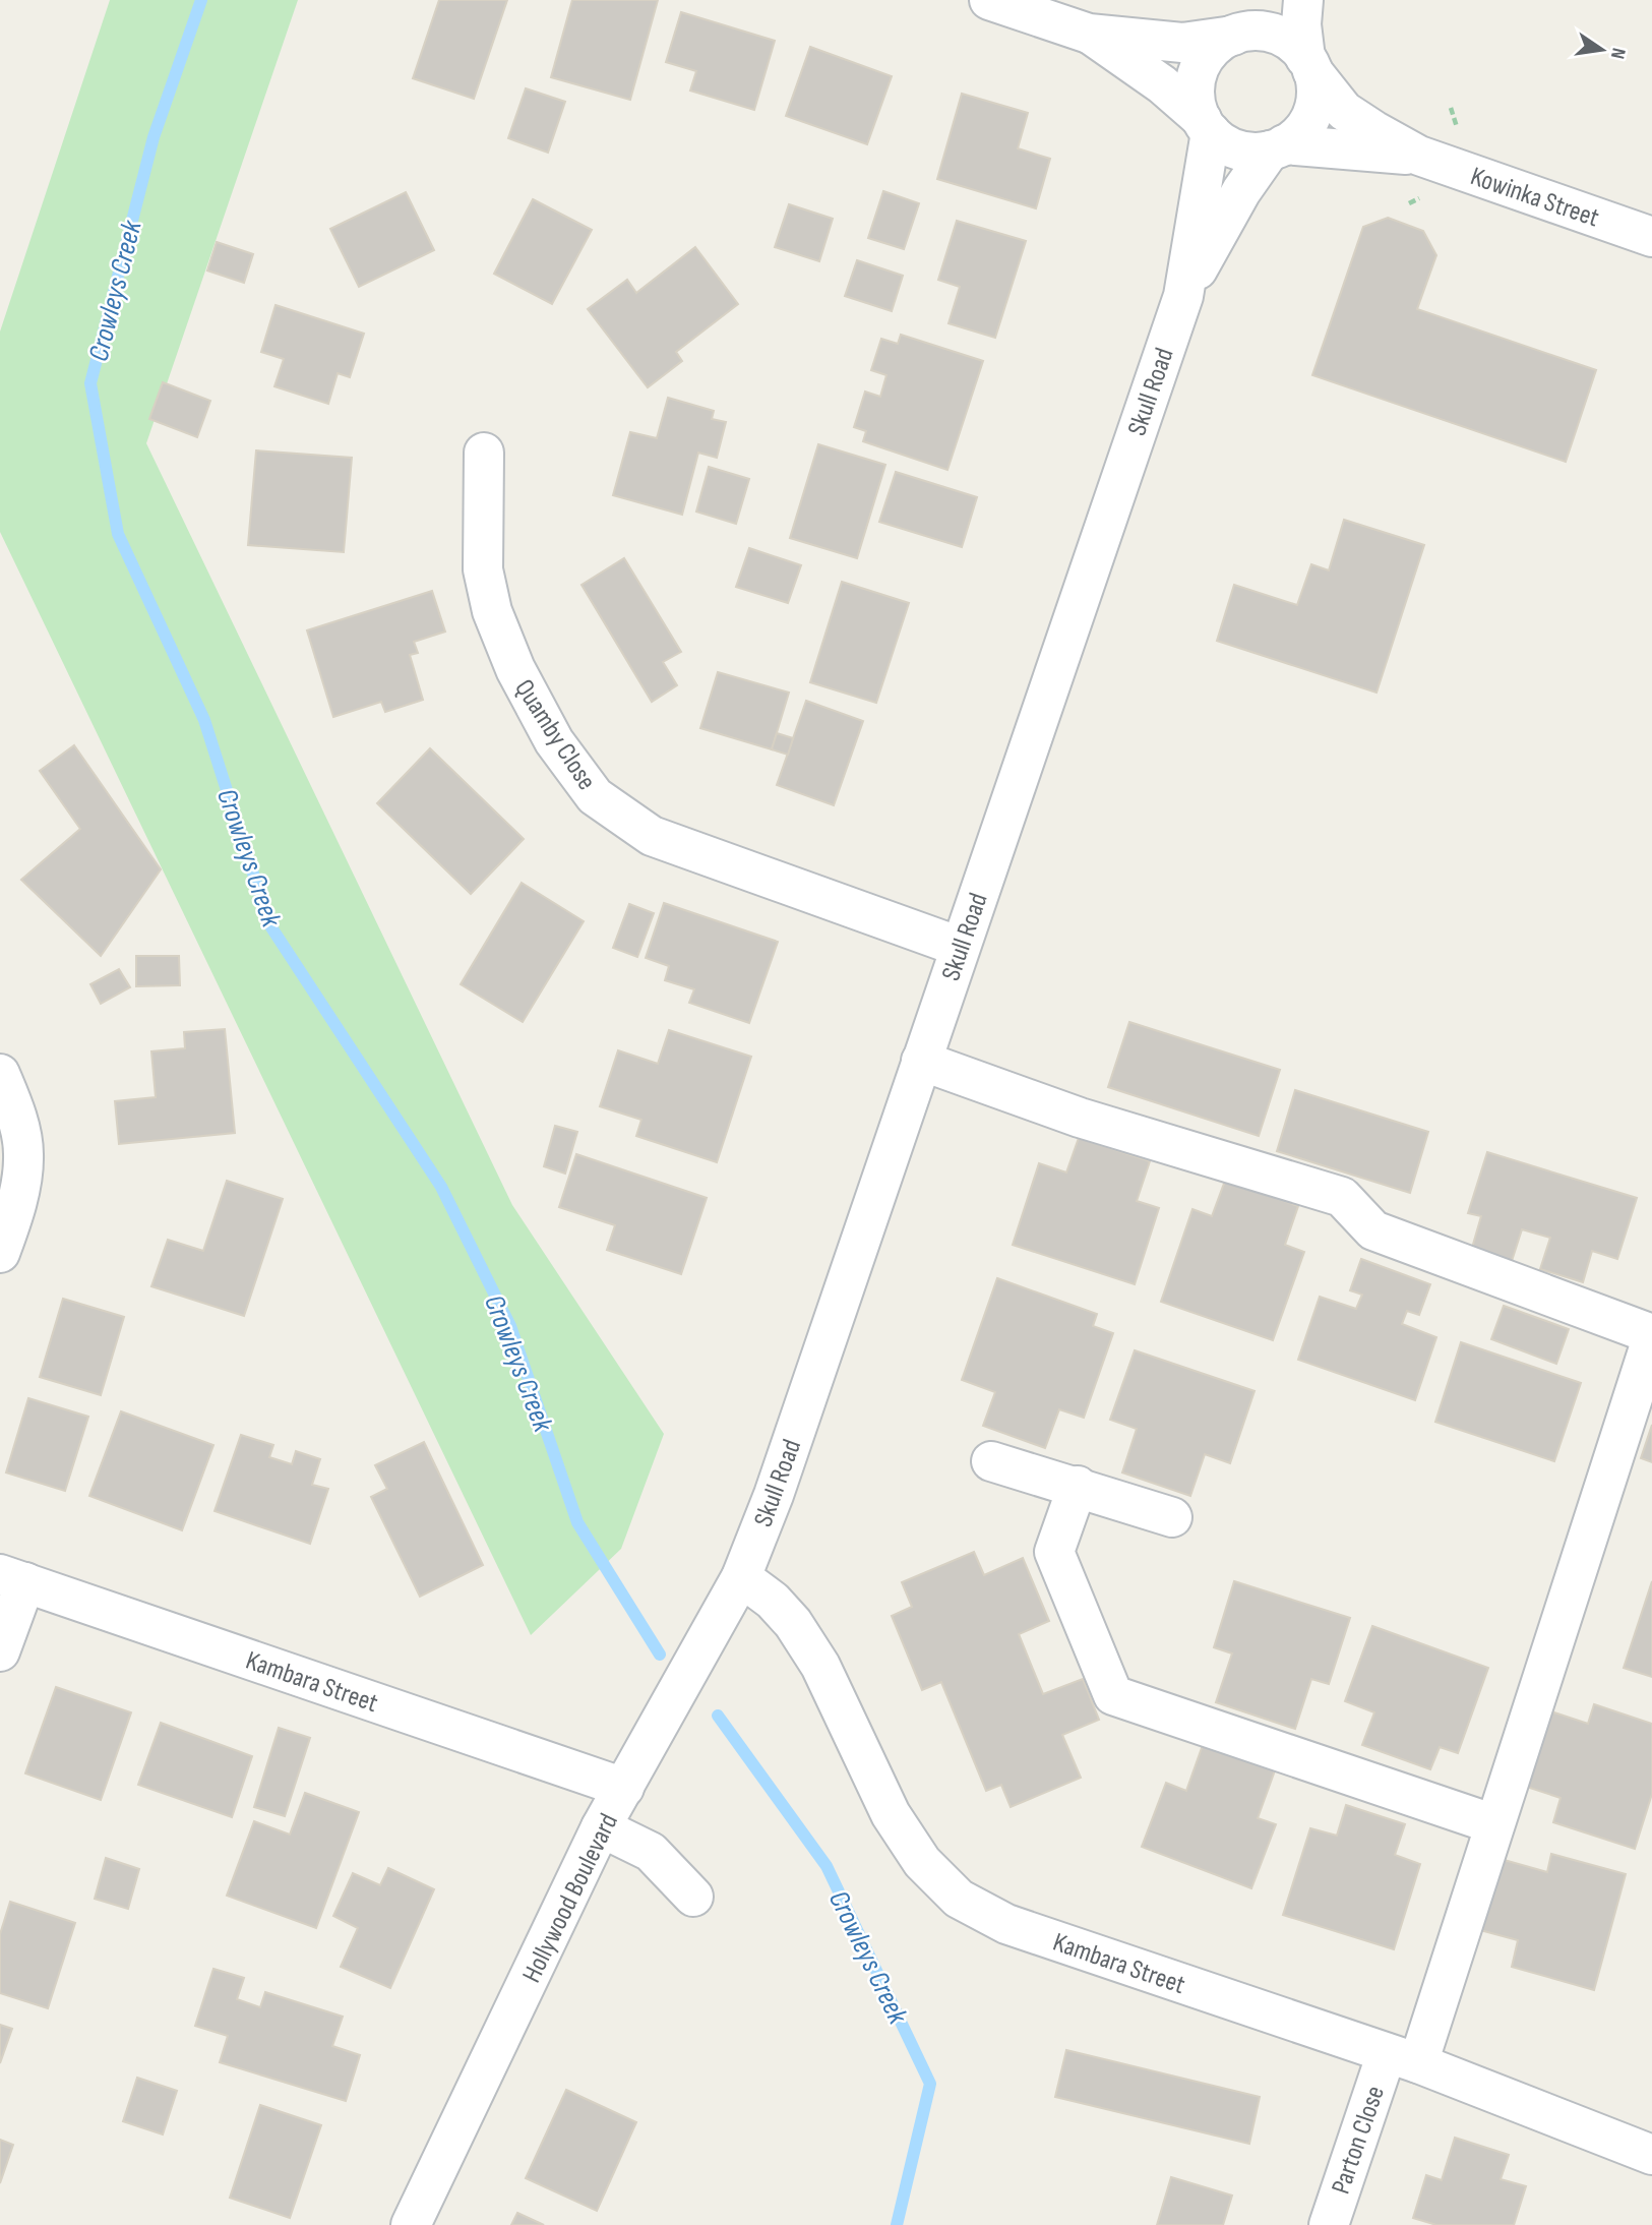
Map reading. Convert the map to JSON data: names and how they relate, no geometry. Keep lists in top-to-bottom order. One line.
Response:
{"streets":{"street":["Kowinka Street","Skull Road","Quamby Close","Kambara Street","Hollywood Boulevard","Parton Close"]},"crossings":[["Kowinka Street","Skull Road"],["Skull Road","Quamby Close"],["Skull Road","Kambara Street"],["Skull Road","Hollywood Boulevard"],["Kambara Street","Hollywood Boulevard"],["Kambara Street","Parton Close"]],"water":["Crowleys Creek"],"north":"right"}
